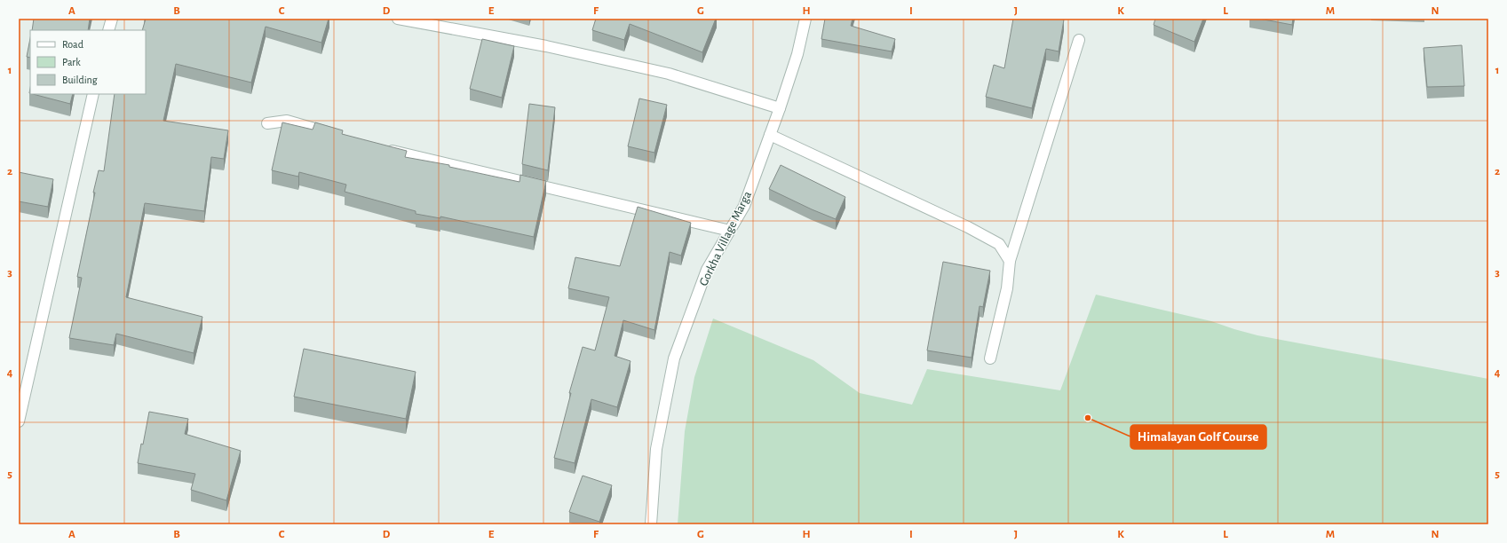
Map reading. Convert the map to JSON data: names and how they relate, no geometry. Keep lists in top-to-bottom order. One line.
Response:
{"streets":{"street":["Gorkha Village Marga"]},"places":["Himalayan Golf Course"],"legend":["Road","Park","Building"],"grid":{"columns":["A","B","C","D","E","F","G","H","I","J","K","L","M","N"],"rows":["1","2","3","4","5"]}}
